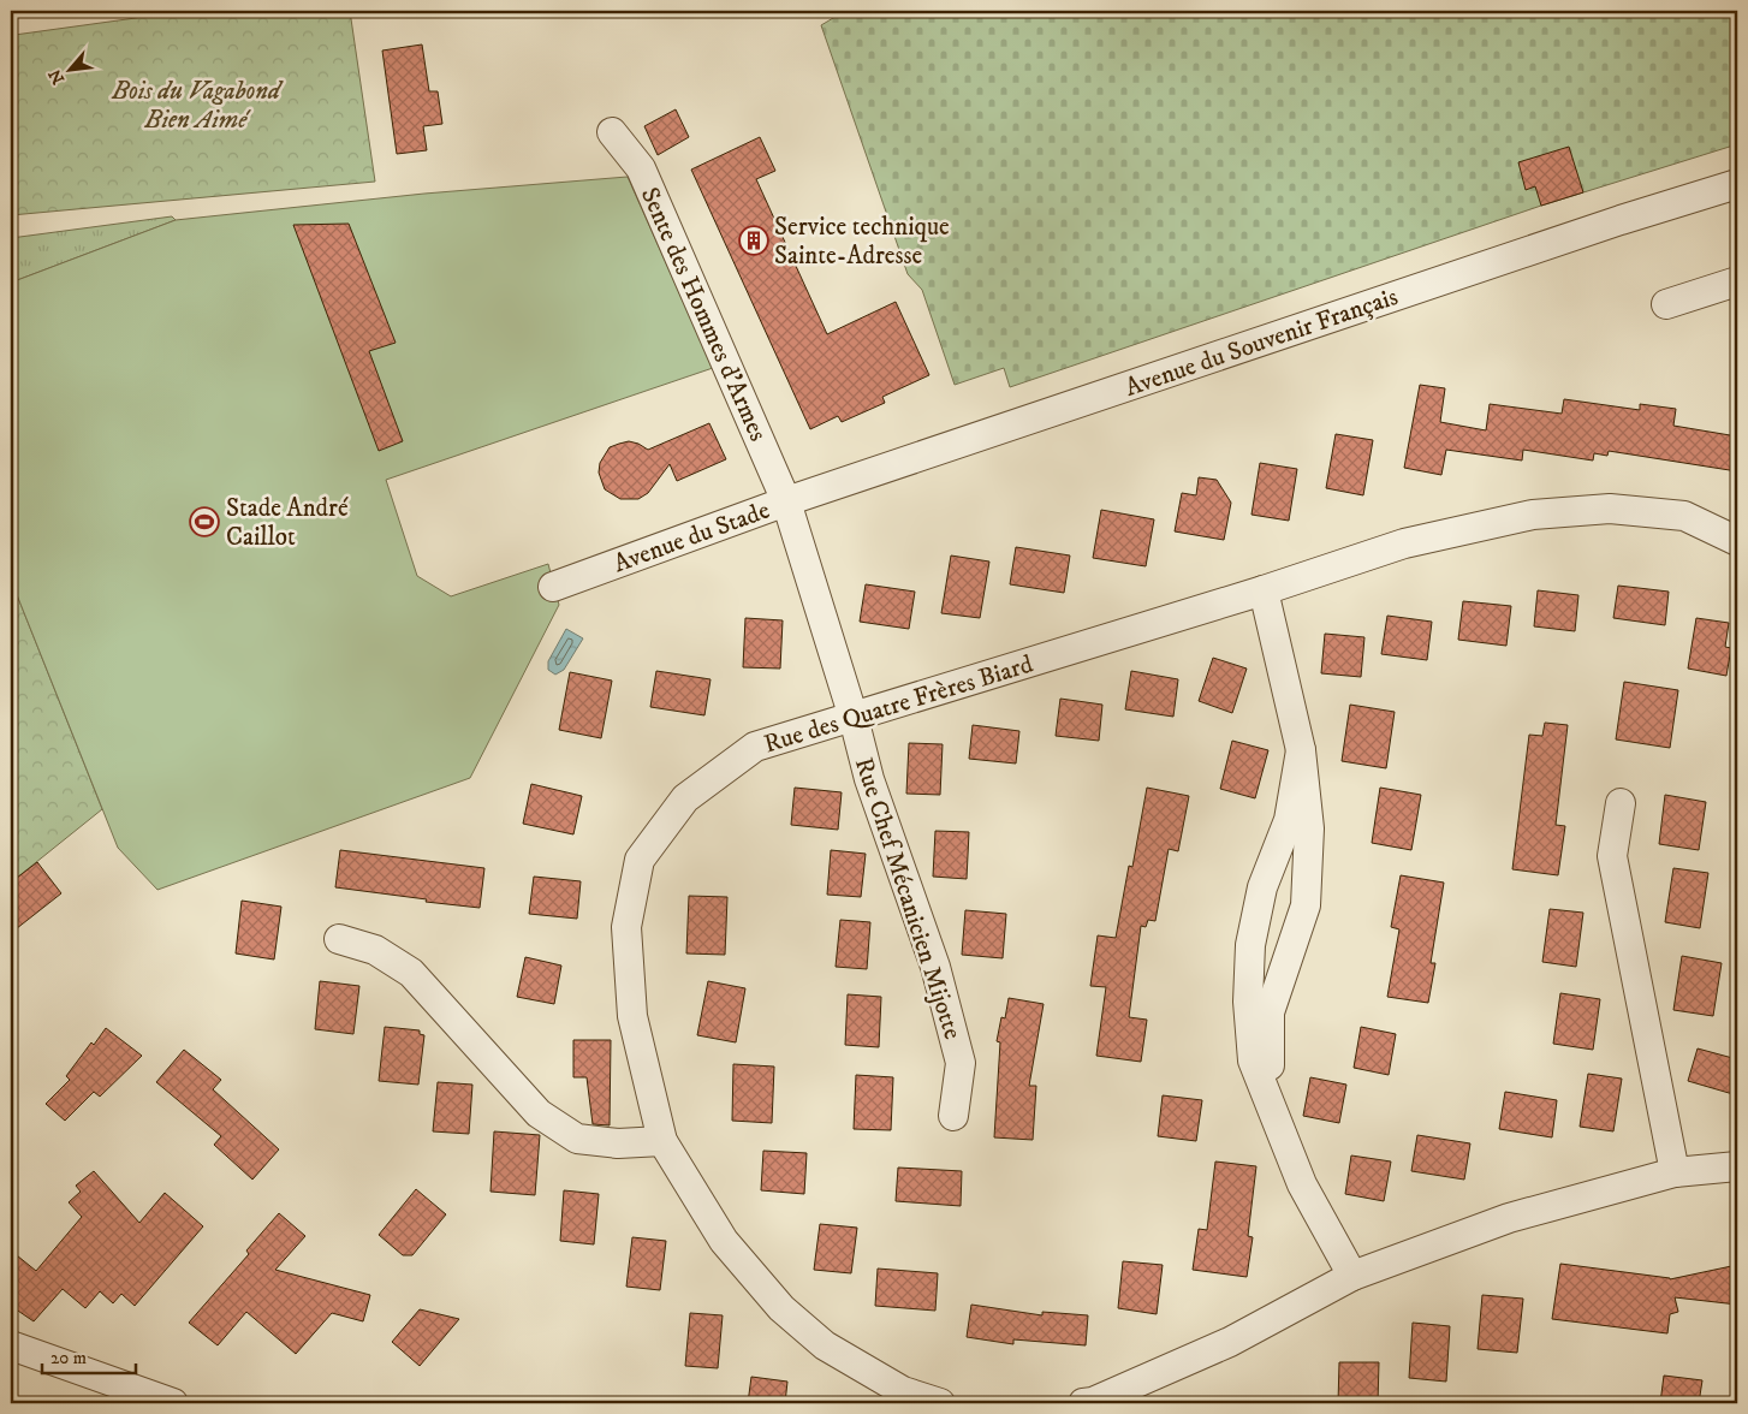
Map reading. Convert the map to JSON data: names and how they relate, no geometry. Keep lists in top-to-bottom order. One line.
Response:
{"streets":{"street":["Sente des Hommes d'Armes","Avenue du Souvenir Français","Avenue du Stade","Rue des Quatre Frères Biard","Rue Chef Mécanicien Mijotte"]},"crossings":[["Sente des Hommes d'Armes","Avenue du Souvenir Français"],["Sente des Hommes d'Armes","Avenue du Stade"],["Avenue du Souvenir Français","Avenue du Stade"],["Avenue du Stade","Rue des Quatre Frères Biard"],["Avenue du Stade","Rue Chef Mécanicien Mijotte"],["Rue des Quatre Frères Biard","Rue Chef Mécanicien Mijotte"]],"parks":["Bois du Vagabond Bien Aimé"],"places":{"building":["Service technique Sainte-Adresse"],"sports":["Stade André Caillot"]},"scale_bar":"20 m","north":"bottom left"}
